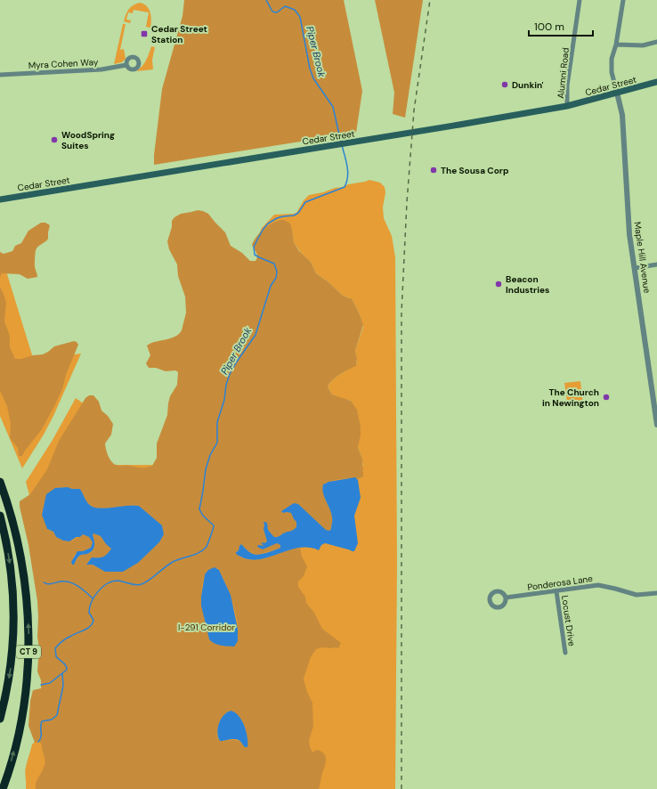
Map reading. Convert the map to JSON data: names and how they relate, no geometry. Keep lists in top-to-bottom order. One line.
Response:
{"streets":{"highway":["CT 9"],"main road":["Cedar Street"],"street":["Myra Cohen Way","Alumni Road","Maple Hill Avenue","Ponderosa Lane","Locust Drive"]},"crossings":[["Alumni Road","Cedar Street"],["Cedar Street","Maple Hill Avenue"],["Ponderosa Lane","Locust Drive"]],"water":["Piper Brook"],"parks":["I-291 Corridor"],"places":{"transit":["Cedar Street Station"],"other":["Dunkin'","WoodSpring Suites","The Sousa Corp","Beacon Industries","The Church in Newington"]},"scale_bar":"100 m"}
